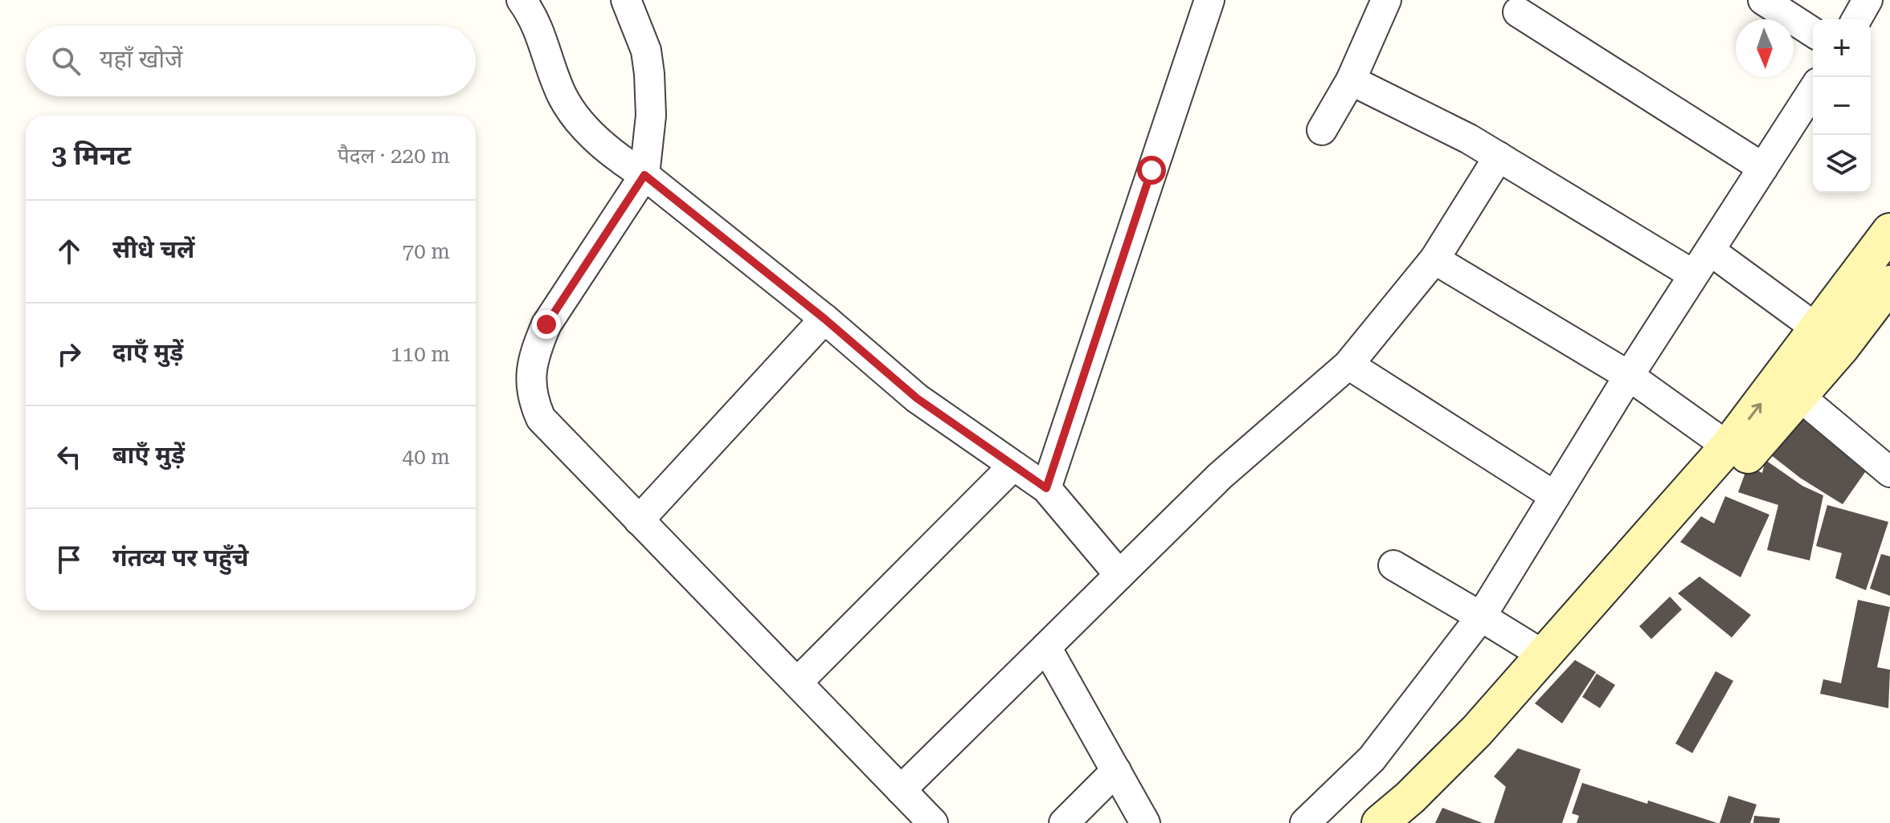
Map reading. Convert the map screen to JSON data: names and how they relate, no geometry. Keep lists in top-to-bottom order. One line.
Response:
{"north":"bottom","page":{"map_buttons":["+","−"],"search":"यहाँ खोजें","heading":["3 मिनट","पैदल · 220 m"],"list":[["सीधे चलें","70 m"],["दाएँ मुड़ें","110 m"],["बाएँ मुड़ें","40 m"],"गंतव्य पर पहुँचे"]}}
